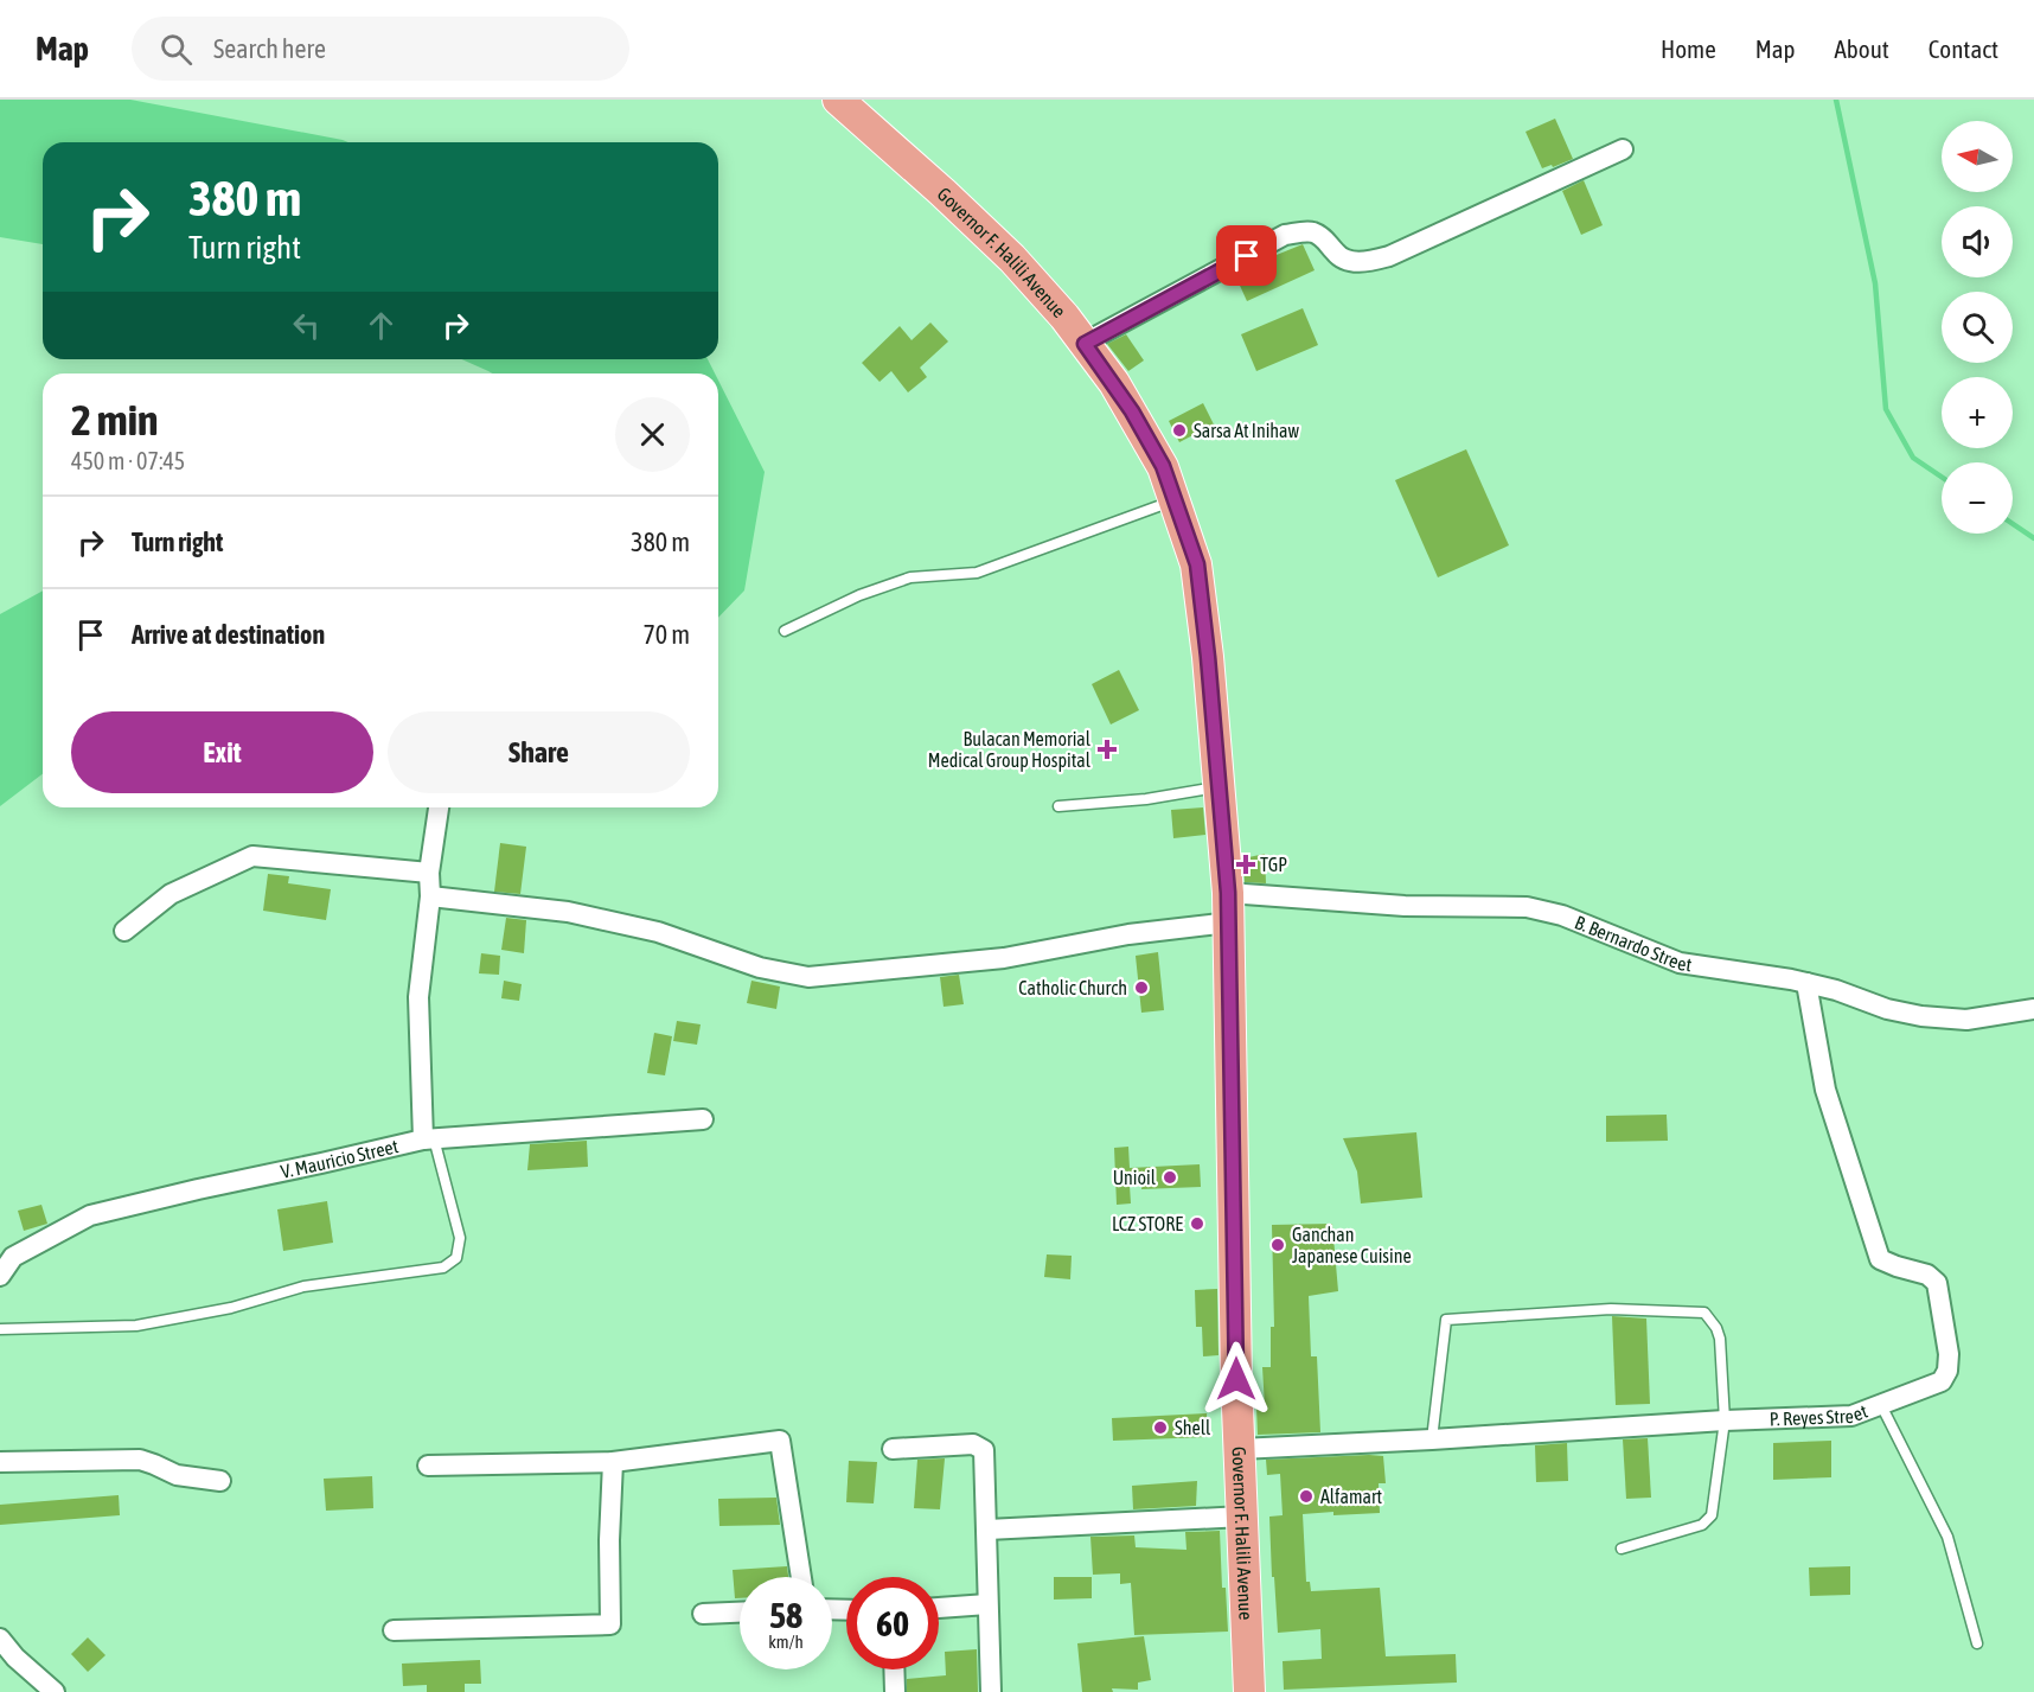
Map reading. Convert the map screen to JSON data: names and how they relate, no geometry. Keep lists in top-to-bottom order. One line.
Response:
{"streets":{"main road":["Governor F. Halili Avenue"],"street":["B. Bernardo Street","V. Mauricio Street","P. Reyes Street"]},"crossings":[["Governor F. Halili Avenue","B. Bernardo Street"],["Governor F. Halili Avenue","P. Reyes Street"],["B. Bernardo Street","P. Reyes Street"]],"places":{"other":["Sarsa At Inihaw","Catholic Church","Unioil","LCZ STORE","Ganchan Japanese Cuisine","Shell","Alfamart"],"health":["Bulacan Memorial Medical Group Hospital","TGP"]},"north":"left","page":{"header":"Map","search":"Search here","nav":["Home","Map","About","Contact"],"map_buttons":["+","−"],"turn":["380 m","Turn right"],"heading":["2 min","450 m · 07:45"],"list":[{"name":"Turn right","value":"380 m"},{"name":"Arrive at destination","value":"70 m"}],"buttons":["Exit","Share"],"speed":"58 km/h","limit":"60"}}
